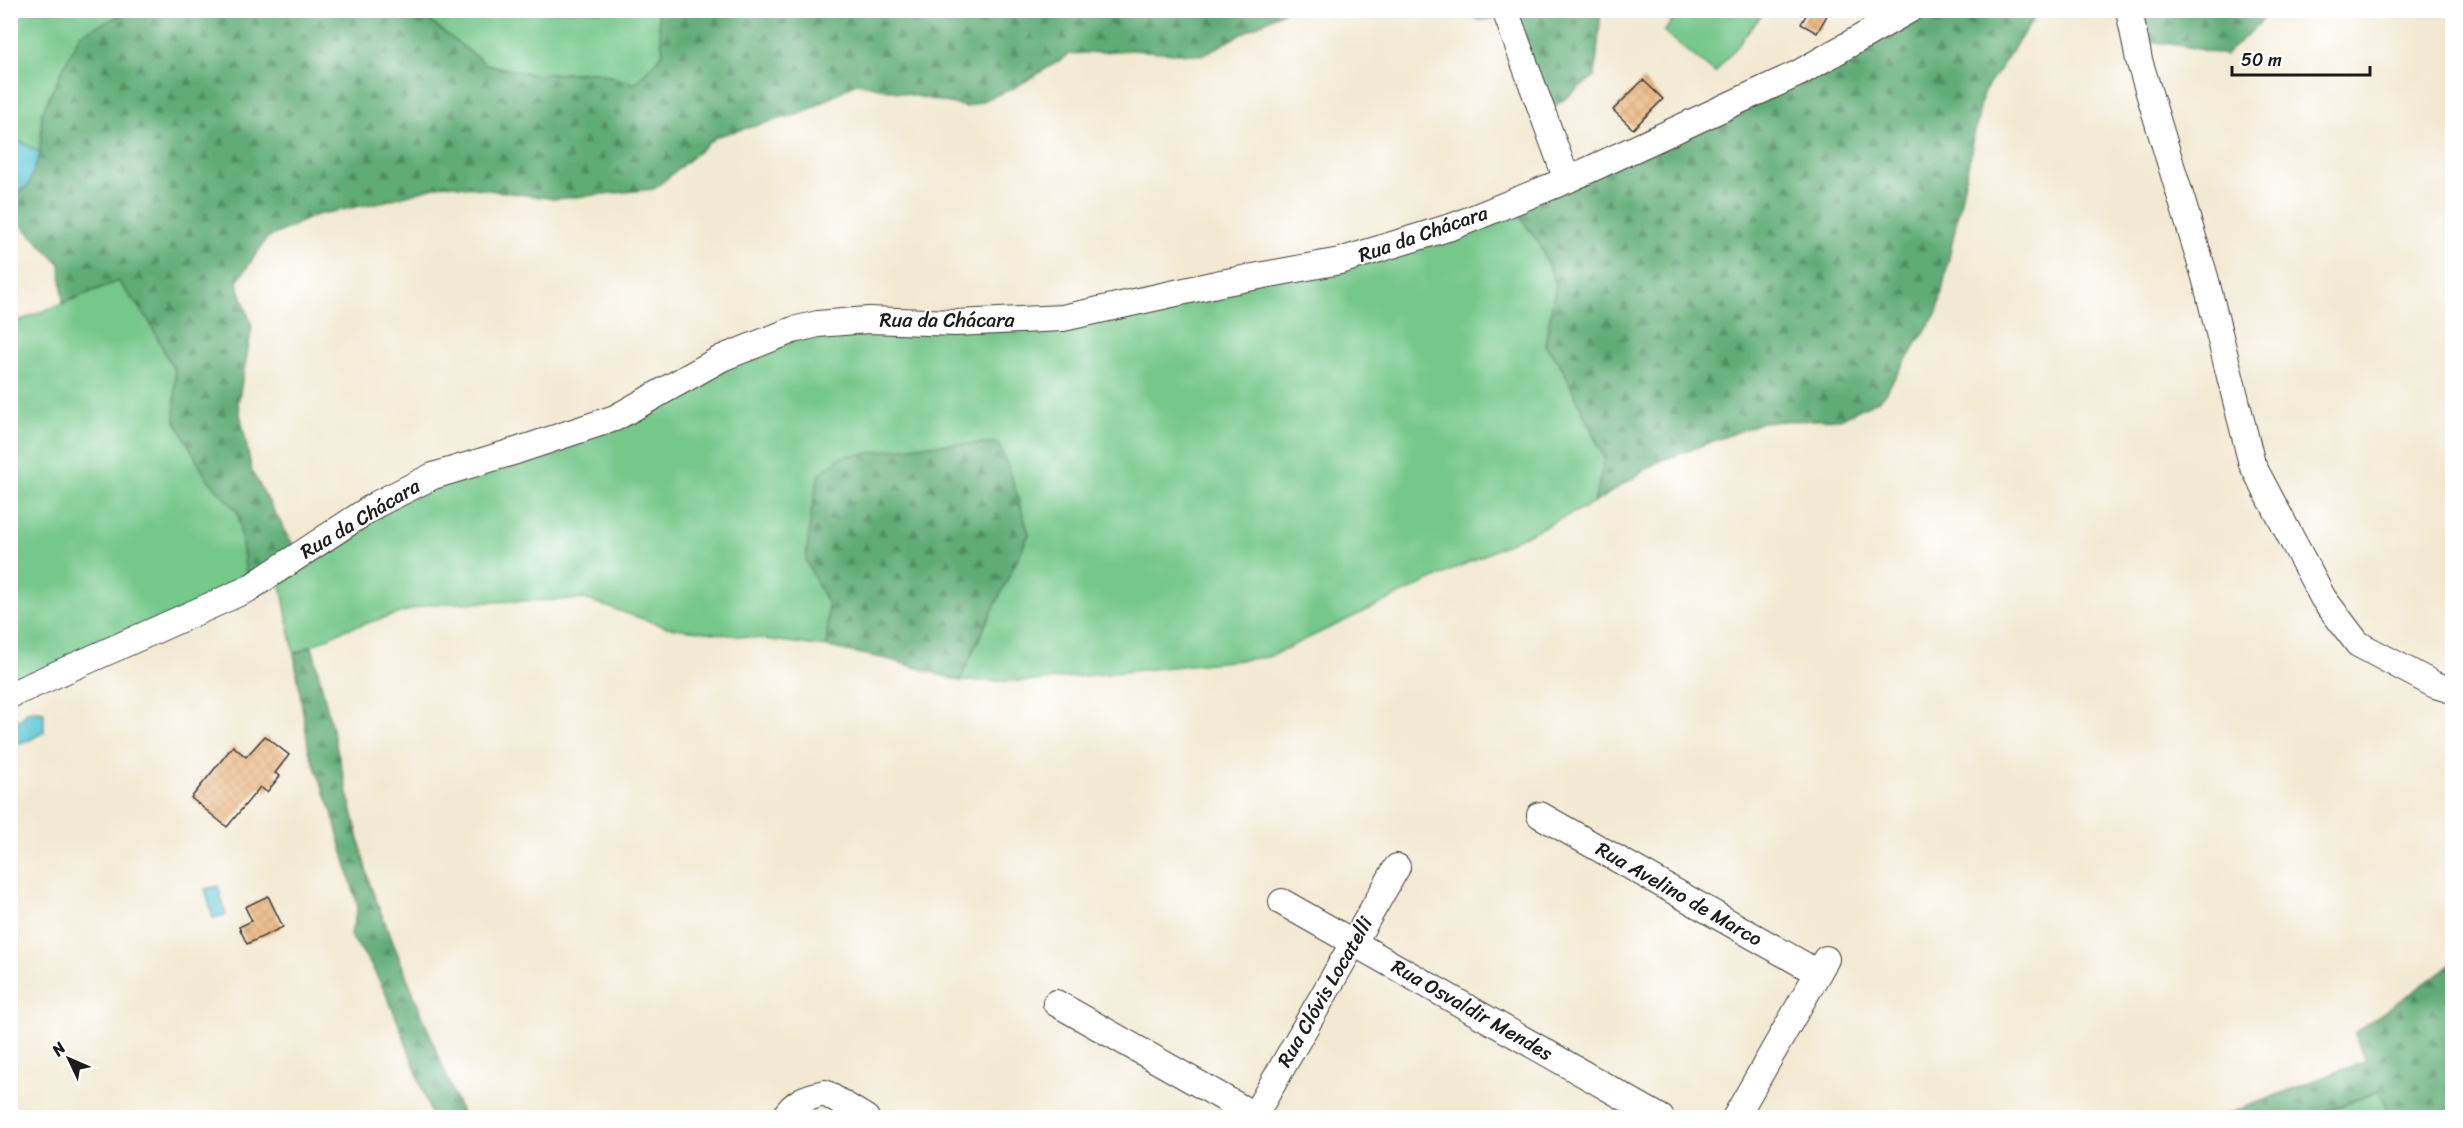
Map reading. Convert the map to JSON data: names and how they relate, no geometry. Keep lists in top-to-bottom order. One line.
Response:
{"streets":{"street":["Rua da Chácara","Rua Avelino de Marco","Rua Clóvis Locatelli","Rua Osvaldir Mendes"]},"crossings":[["Rua Clóvis Locatelli","Rua Osvaldir Mendes"]],"scale_bar":"50 m","north":"top left"}
